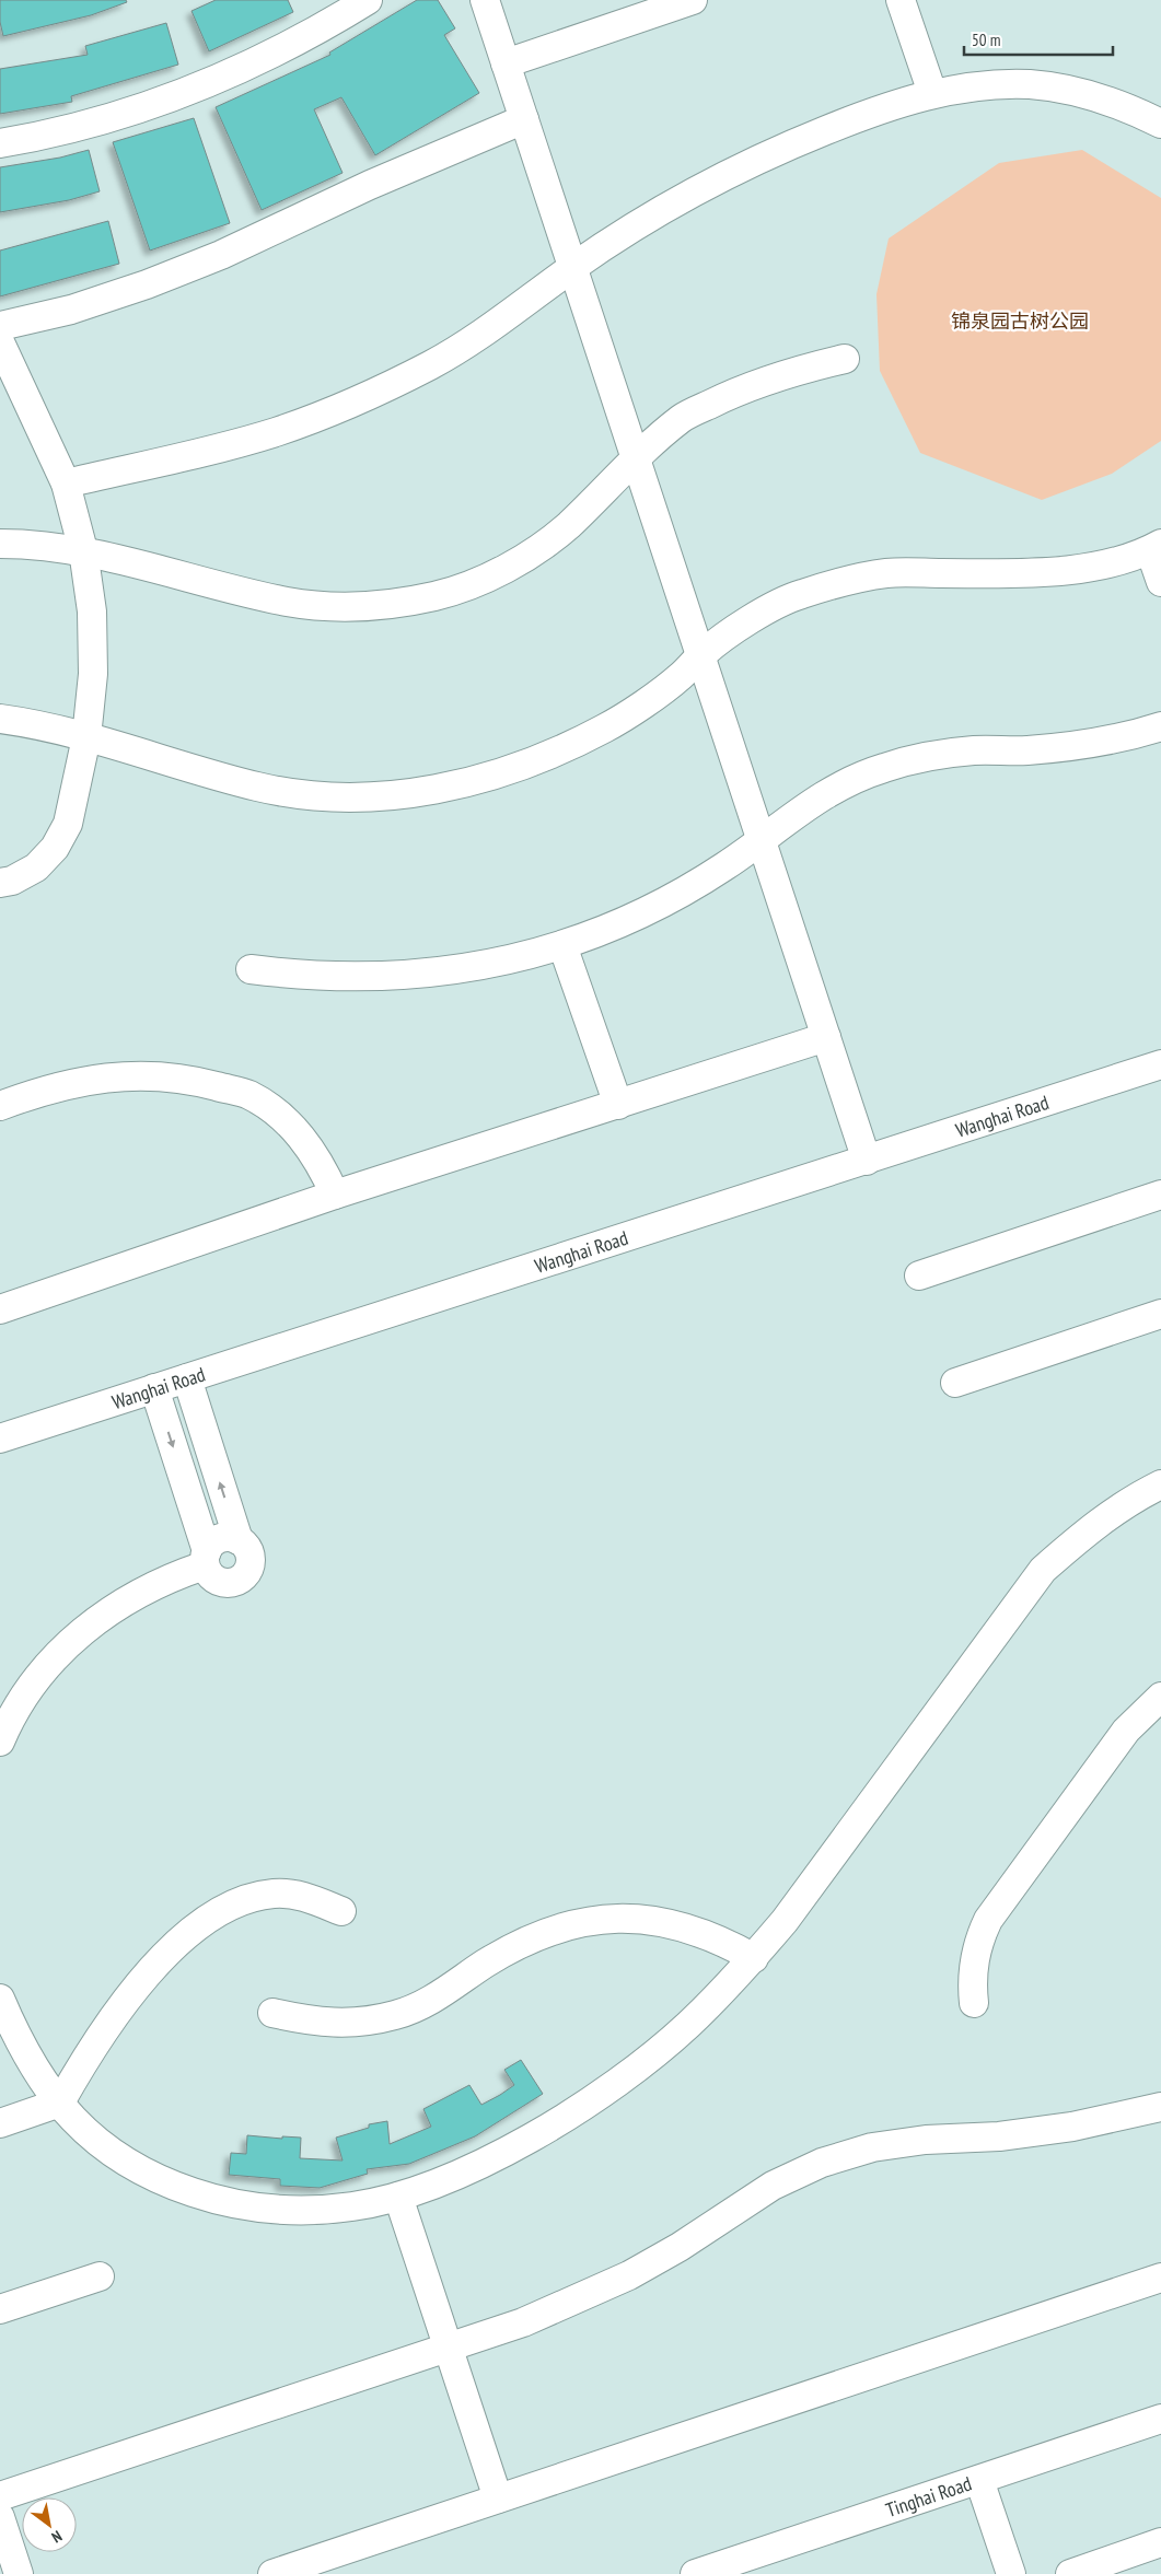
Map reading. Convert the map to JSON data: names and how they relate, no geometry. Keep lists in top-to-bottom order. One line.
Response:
{"streets":{"street":["Wanghai Road","Tinghai Road"]},"parks":["锦泉园古树公园"],"scale_bar":"50 m","north":"bottom right"}
